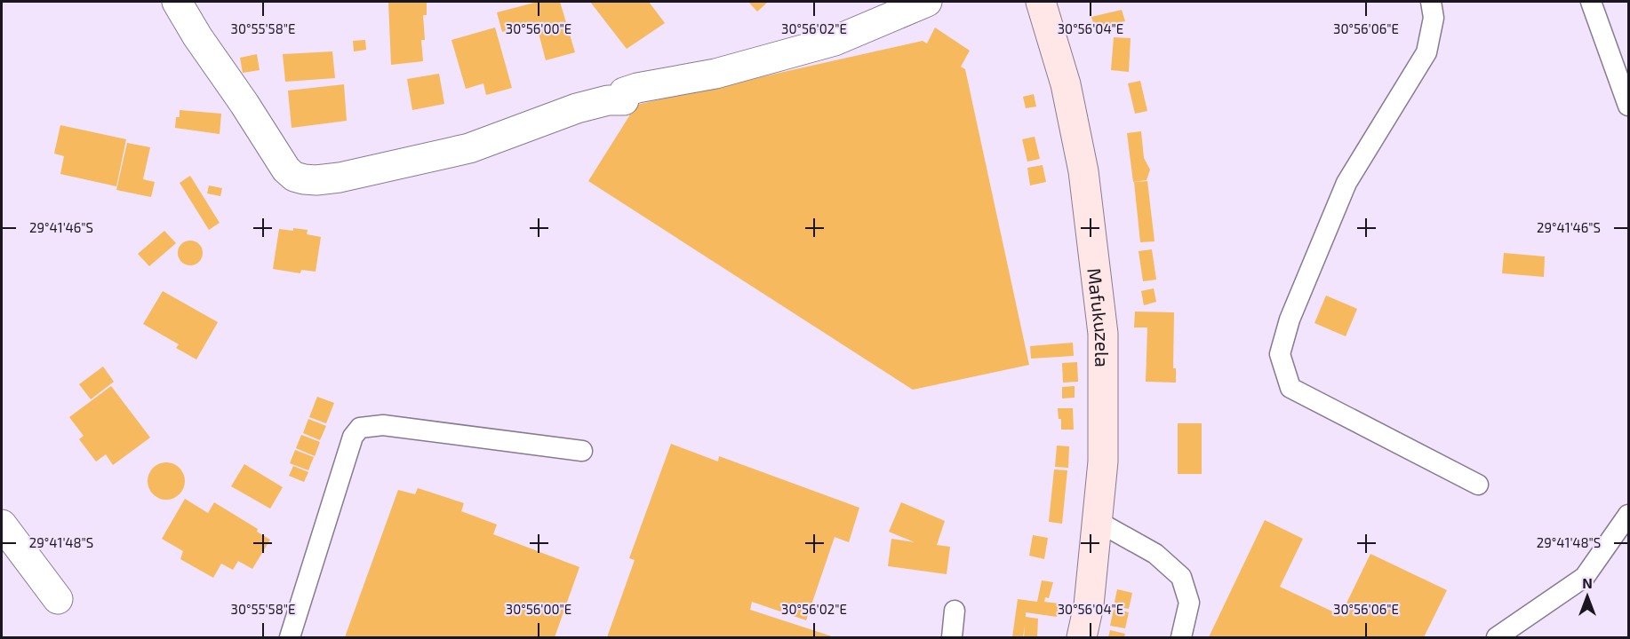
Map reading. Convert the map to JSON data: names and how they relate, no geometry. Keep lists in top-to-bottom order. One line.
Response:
{"streets":{"main road":["Mafukuzela"]},"north":"top","coordinates":["30°55'58\"E","30°56'00\"E","30°56'02\"E","30°56'04\"E","30°56'06\"E","29°41'46\"S","29°41'48\"S"]}
